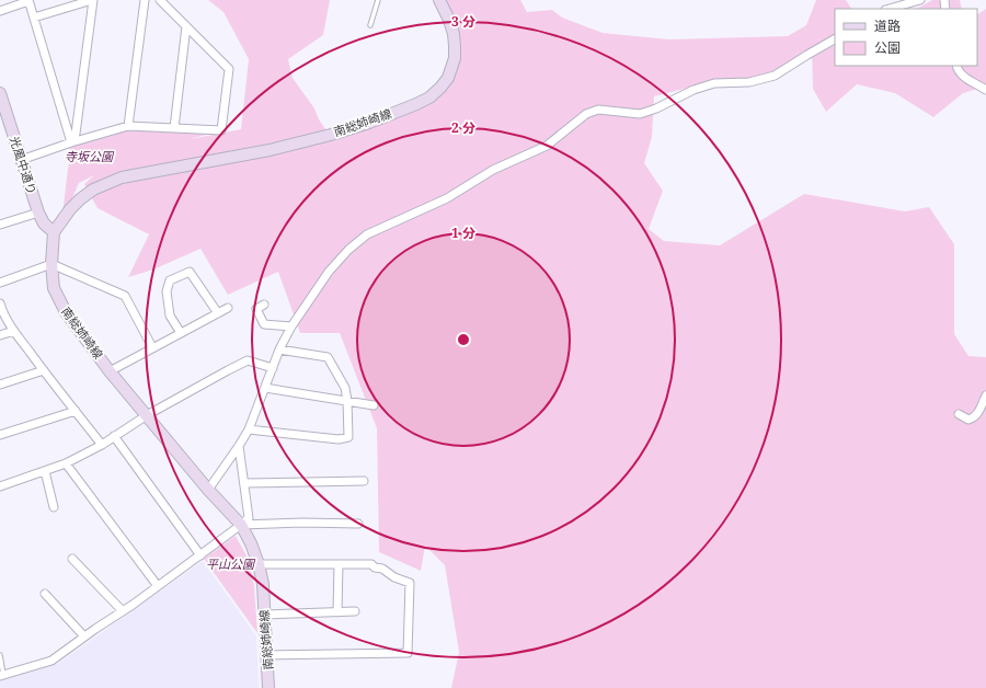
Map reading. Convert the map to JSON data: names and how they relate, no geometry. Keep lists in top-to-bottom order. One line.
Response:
{"streets":{"main road":["南総姉崎線","光風中通り"]},"crossings":[["南総姉崎線","光風中通り"]],"parks":["寺坂公園","平山公園"],"legend":["道路","公園"],"rings":["3 分","2 分","1 分"]}
